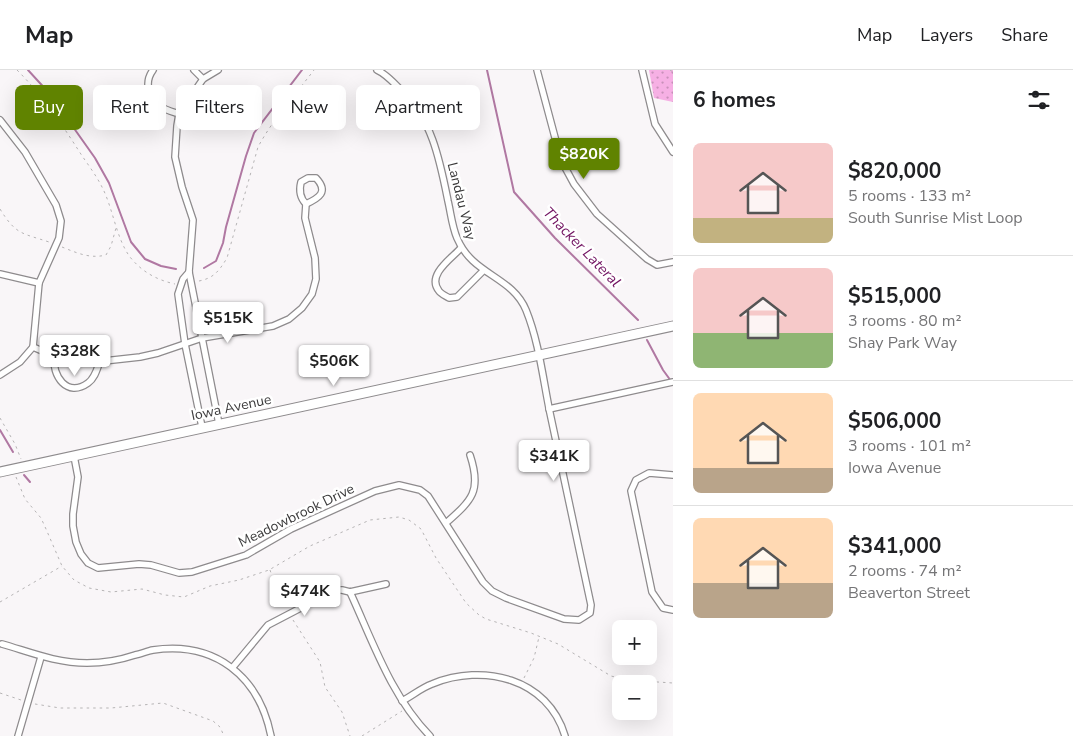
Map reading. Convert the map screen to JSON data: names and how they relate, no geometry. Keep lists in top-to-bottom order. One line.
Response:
{"streets":{"street":["Landau Way","Iowa Avenue","Meadowbrook Drive"]},"crossings":[["Landau Way","Iowa Avenue"],["Landau Way","Meadowbrook Drive"],["Iowa Avenue","Meadowbrook Drive"]],"water":["Thacker Lateral"],"page":{"header":"Map","nav":["Map","Layers","Share"],"heading":"6 homes","chip":["Buy","Rent","Filters","New","Apartment"],"list":[{"name":"$820,000","note":"5 rooms · 133 m² · South Sunrise Mist Loop"},{"name":"$515,000","note":"3 rooms · 80 m² · Shay Park Way"},{"name":"$506,000","note":"3 rooms · 101 m² · Iowa Avenue"},{"name":"$341,000","note":"2 rooms · 74 m² · Beaverton Street"}],"price":["$820K","$515K","$328K","$506K","$341K","$474K"],"map_buttons":["+","−"]}}
